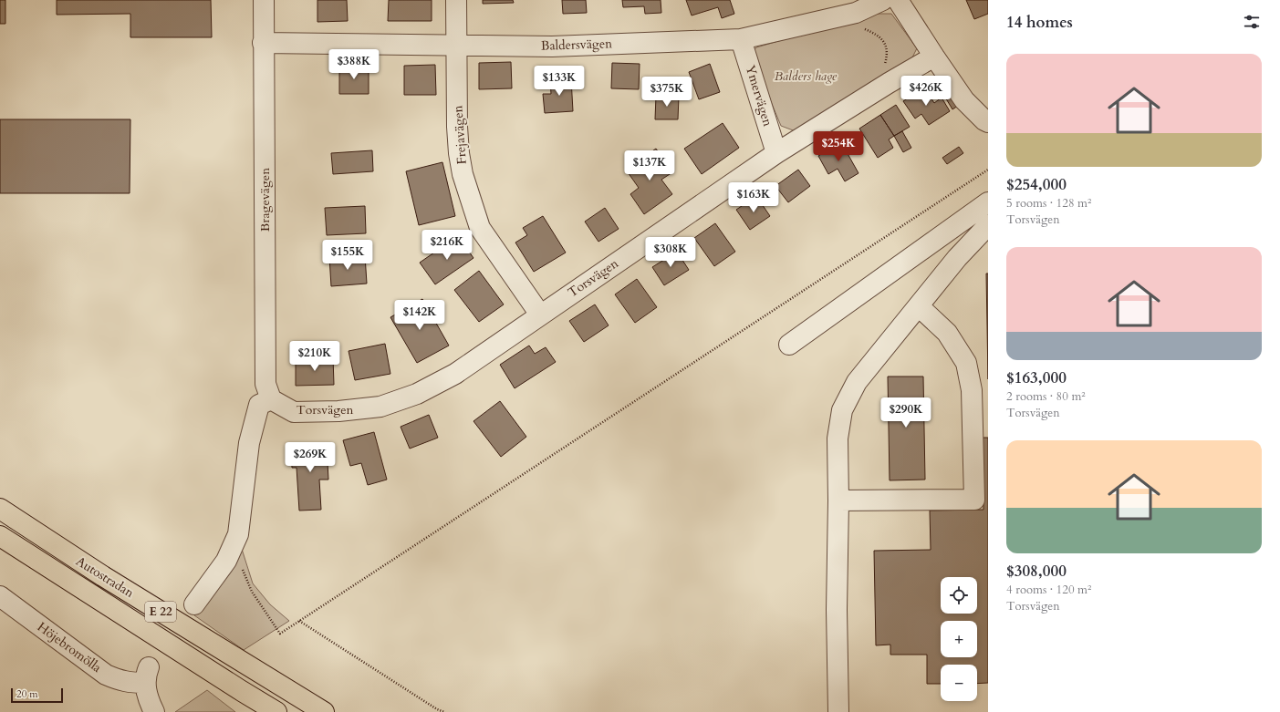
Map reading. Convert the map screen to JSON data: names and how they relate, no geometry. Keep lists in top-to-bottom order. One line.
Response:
{"streets":{"highway":["Autostradan","E 22"],"street":["Baldersvägen","Ymervägen","Frejavägen","Bragevägen","Torsvägen","Höjebromölla"]},"crossings":[["Baldersvägen","Ymervägen"],["Baldersvägen","Frejavägen"],["Baldersvägen","Bragevägen"],["Ymervägen","Torsvägen"],["Frejavägen","Torsvägen"],["Bragevägen","Torsvägen"]],"parks":["Balders hage"],"scale_bar":"20 m","page":{"heading":"14 homes","list":[{"name":"$254,000","note":"5 rooms · 128 m² · Torsvägen"},{"name":"$163,000","note":"2 rooms · 80 m² · Torsvägen"},{"name":"$308,000","note":"4 rooms · 120 m² · Torsvägen"}],"price":["$388K","$133K","$426K","$375K","$254K","$137K","$163K","$216K","$308K","$155K","$142K","$210K","$290K","$269K"],"map_buttons":["+","−"],"scale":"20 m"}}
